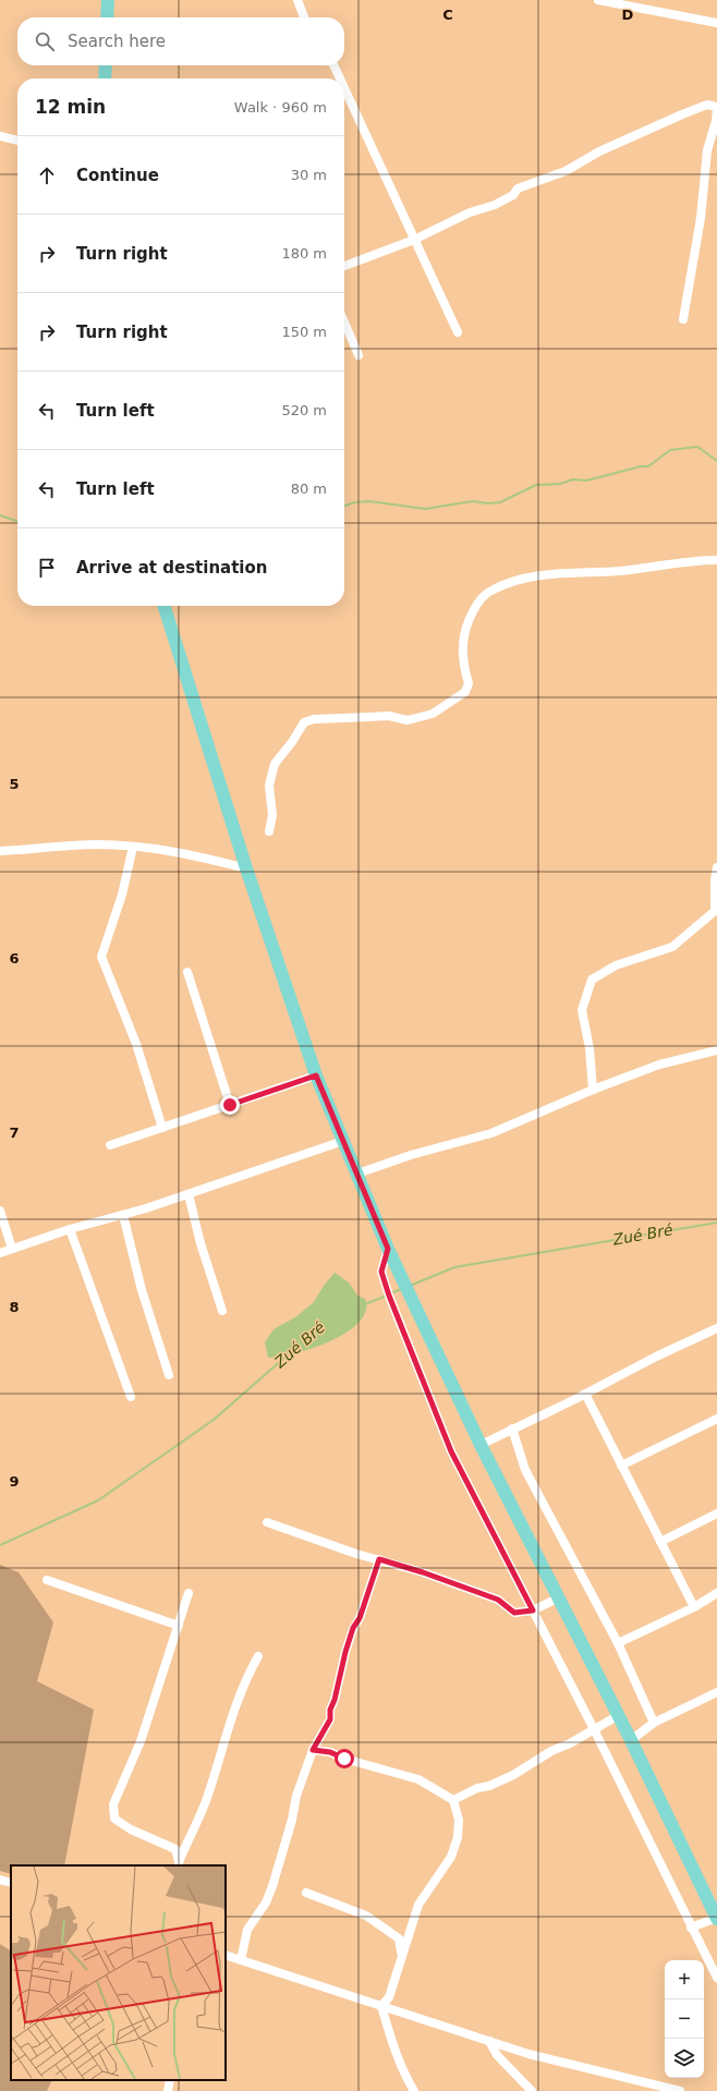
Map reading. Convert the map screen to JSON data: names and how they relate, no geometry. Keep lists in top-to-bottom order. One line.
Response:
{"water":["Zué Bré"],"page":{"search":"Search here","heading":["12 min","Walk · 960 m"],"list":[["Continue","30 m"],["Turn right","180 m"],["Turn right","150 m"],["Turn left","520 m"],["Turn left","80 m"],"Arrive at destination"],"map_buttons":["+","−"]},"grid":{"columns":["C","D"],"rows":["5","6","7","8","9"]}}
